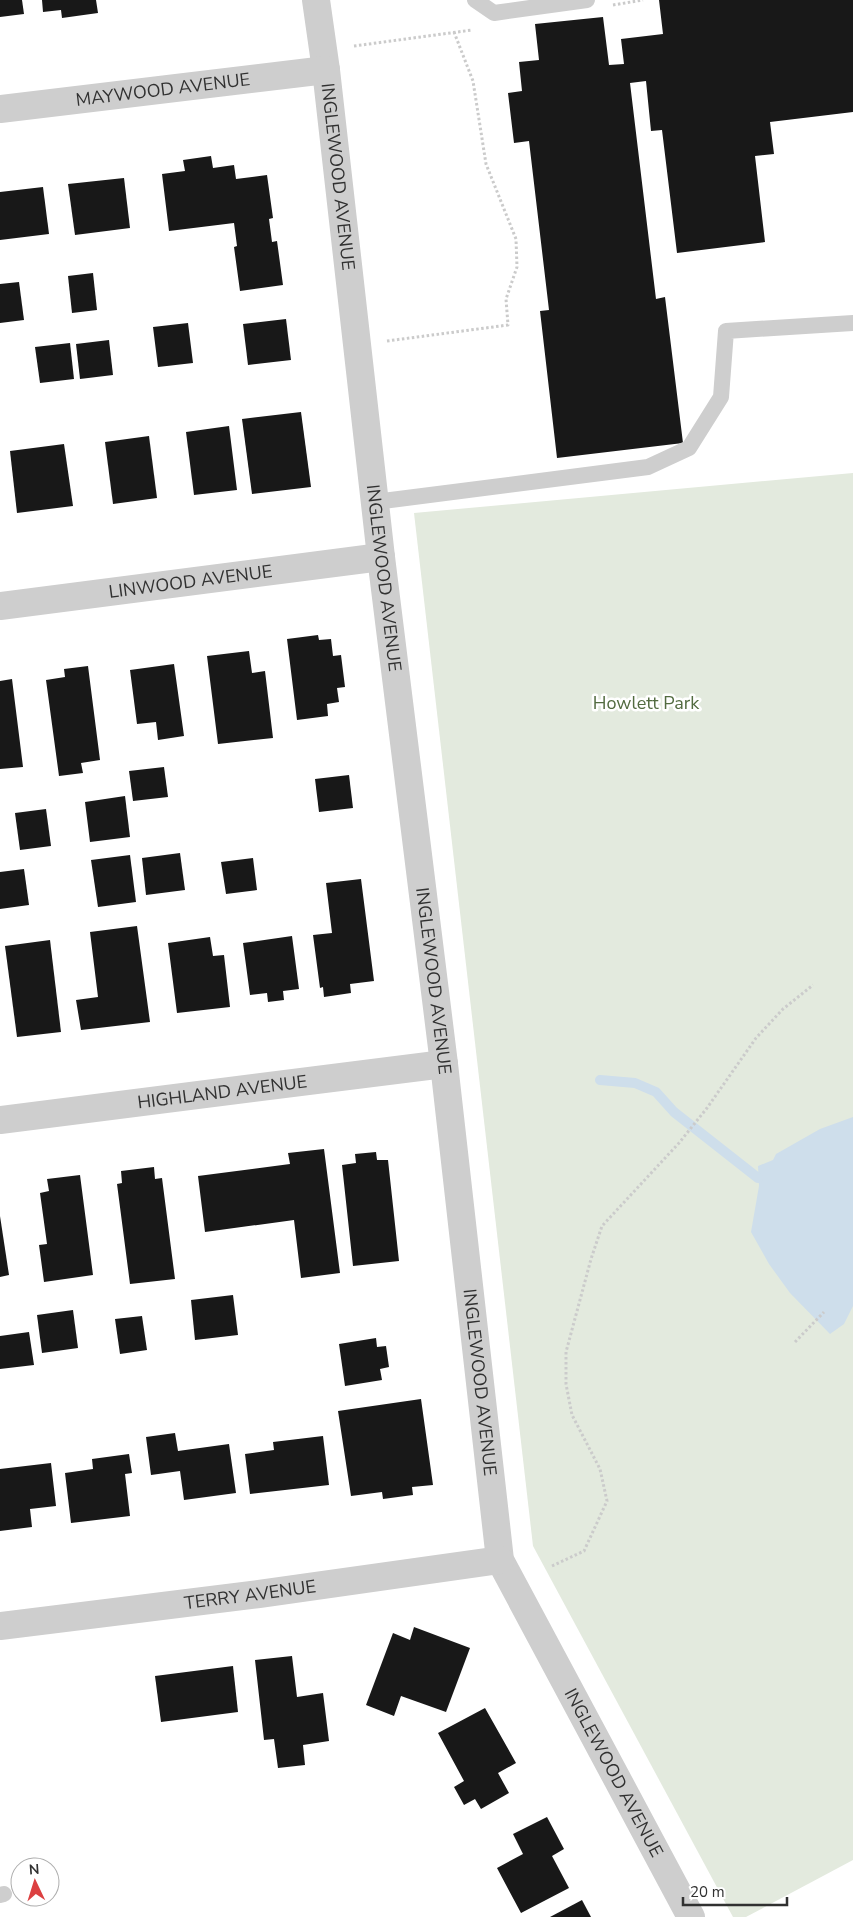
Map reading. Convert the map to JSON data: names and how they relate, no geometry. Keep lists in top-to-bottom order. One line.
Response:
{"streets":{"street":["MAYWOOD AVENUE","INGLEWOOD AVENUE","LINWOOD AVENUE","HIGHLAND AVENUE","TERRY AVENUE"]},"crossings":[["MAYWOOD AVENUE","INGLEWOOD AVENUE"],["INGLEWOOD AVENUE","LINWOOD AVENUE"],["INGLEWOOD AVENUE","HIGHLAND AVENUE"],["INGLEWOOD AVENUE","TERRY AVENUE"]],"parks":["Howlett Park"],"scale_bar":"20 m","north":"top"}
